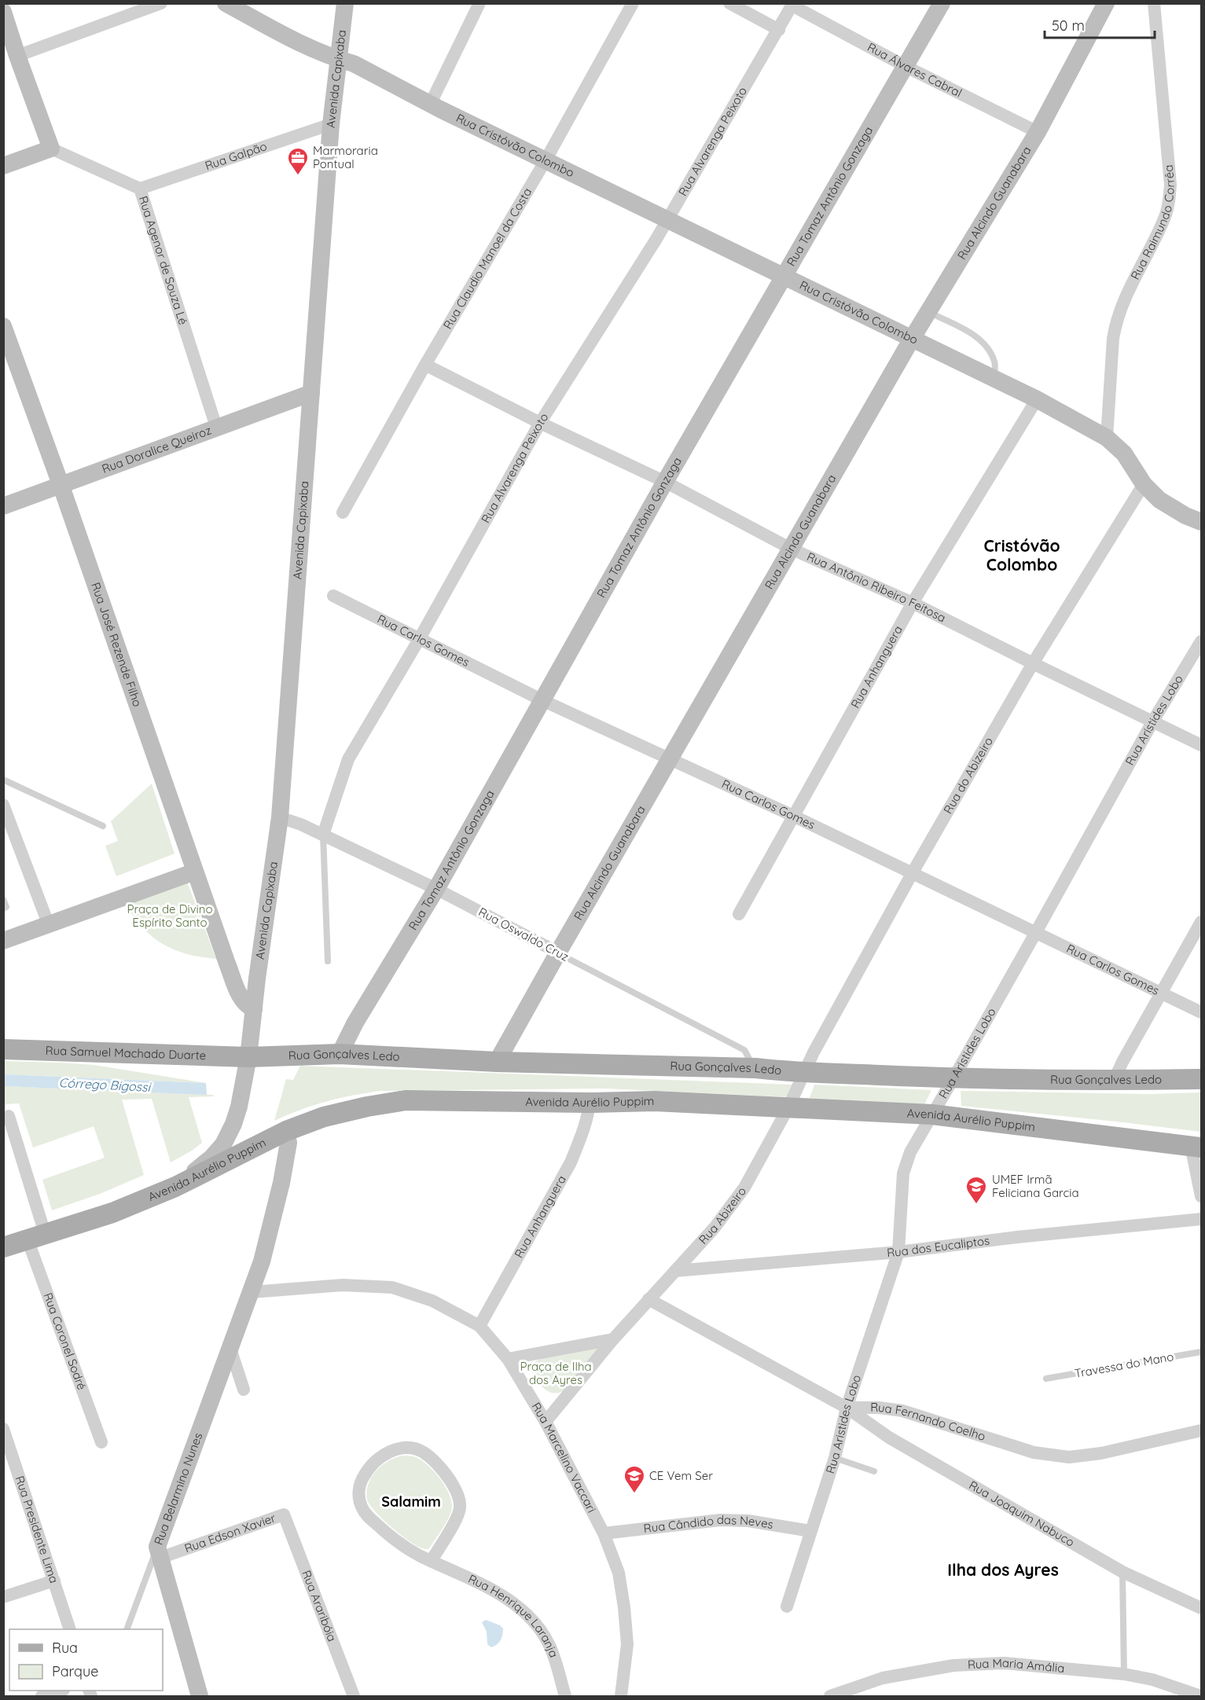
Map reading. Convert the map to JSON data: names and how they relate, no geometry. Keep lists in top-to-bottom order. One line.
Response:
{"streets":{"main road":["Rua Samuel Machado Duarte","Rua Gonçalves Ledo","Avenida Aurélio Puppim"],"street":["Rua Álvares Cabral","Avenida Capixaba","Rua Alvarenga Peixoto","Rua Cristóvão Colombo","Rua Galpão","Rua Tomaz Antônio Gonzaga","Rua Alcindo Guanabara","Rua Raimundo Corrêa","Rua Claudio Manoel da Costa","Rua Agenor de Souza Lé","Rua Doralice Queiroz","Rua Antônio Ribeiro Feitosa","Rua Carlos Gomes","Rua José Rezende Filho","Rua Anhanguera","Rua Aristides Lobo","Rua do Abizeiro","Rua Oswaldo Cruz","Rua Abizeiro","Rua dos Eucaliptos","Rua Coronel Sodré","Rua Fernando Coelho","Rua Marcelino Vaccari","Rua Belarmino Nunes","Rua Joaquim Nabuco","Rua Cândido das Neves","Rua Presidente Lima","Rua Edson Xavier","Rua Araribóia","Rua Henrique Laranja","Rua Maria Amália"],"lane":["Travessa do Mano"]},"crossings":[["Rua Álvares Cabral","Rua Alvarenga Peixoto"],["Rua Álvares Cabral","Rua Tomaz Antônio Gonzaga"],["Rua Álvares Cabral","Rua Alcindo Guanabara"],["Avenida Capixaba","Rua Cristóvão Colombo"],["Avenida Capixaba","Rua Galpão"],["Avenida Capixaba","Rua Doralice Queiroz"],["Avenida Capixaba","Rua José Rezende Filho"],["Avenida Capixaba","Rua Oswaldo Cruz"],["Avenida Capixaba","Rua Samuel Machado Duarte"],["Avenida Capixaba","Rua Gonçalves Ledo"],["Avenida Capixaba","Avenida Aurélio Puppim"],["Rua Alvarenga Peixoto","Rua Cristóvão Colombo"],["Rua Alvarenga Peixoto","Rua Antônio Ribeiro Feitosa"],["Rua Alvarenga Peixoto","Rua Carlos Gomes"],["Rua Alvarenga Peixoto","Rua Oswaldo Cruz"],["Rua Cristóvão Colombo","Rua Tomaz Antônio Gonzaga"],["Rua Cristóvão Colombo","Rua Alcindo Guanabara"],["Rua Cristóvão Colombo","Rua Raimundo Corrêa"],["Rua Cristóvão Colombo","Rua Claudio Manoel da Costa"],["Rua Cristóvão Colombo","Rua Anhanguera"],["Rua Cristóvão Colombo","Rua do Abizeiro"],["Rua Galpão","Rua Agenor de Souza Lé"],["Rua Tomaz Antônio Gonzaga","Rua Antônio Ribeiro Feitosa"],["Rua Tomaz Antônio Gonzaga","Rua Carlos Gomes"],["Rua Tomaz Antônio Gonzaga","Rua Oswaldo Cruz"],["Rua Tomaz Antônio Gonzaga","Rua Gonçalves Ledo"],["Rua Alcindo Guanabara","Rua Antônio Ribeiro Feitosa"],["Rua Alcindo Guanabara","Rua Carlos Gomes"],["Rua Alcindo Guanabara","Rua Oswaldo Cruz"],["Rua Alcindo Guanabara","Rua Gonçalves Ledo"],["Rua Claudio Manoel da Costa","Rua Antônio Ribeiro Feitosa"],["Rua Agenor de Souza Lé","Rua Doralice Queiroz"],["Rua Doralice Queiroz","Rua José Rezende Filho"],["Rua Antônio Ribeiro Feitosa","Rua Anhanguera"],["Rua Antônio Ribeiro Feitosa","Rua Aristides Lobo"],["Rua Antônio Ribeiro Feitosa","Rua do Abizeiro"],["Rua Carlos Gomes","Rua Anhanguera"],["Rua Carlos Gomes","Rua Aristides Lobo"],["Rua Carlos Gomes","Rua do Abizeiro"],["Rua Anhanguera","Avenida Aurélio Puppim"],["Rua Anhanguera","Rua Marcelino Vaccari"],["Rua Aristides Lobo","Rua Gonçalves Ledo"],["Rua Aristides Lobo","Avenida Aurélio Puppim"],["Rua Aristides Lobo","Rua dos Eucaliptos"],["Rua Aristides Lobo","Rua Fernando Coelho"],["Rua Aristides Lobo","Rua Joaquim Nabuco"],["Rua Aristides Lobo","Rua Cândido das Neves"],["Rua do Abizeiro","Rua Gonçalves Ledo"],["Rua do Abizeiro","Rua Abizeiro"],["Rua Oswaldo Cruz","Rua Gonçalves Ledo"],["Rua Samuel Machado Duarte","Rua Gonçalves Ledo"],["Rua Gonçalves Ledo","Rua Abizeiro"],["Avenida Aurélio Puppim","Rua Abizeiro"],["Avenida Aurélio Puppim","Rua Coronel Sodré"],["Avenida Aurélio Puppim","Rua Belarmino Nunes"],["Rua Abizeiro","Rua dos Eucaliptos"],["Rua Abizeiro","Rua Fernando Coelho"],["Rua Abizeiro","Rua Marcelino Vaccari"],["Rua Fernando Coelho","Rua Joaquim Nabuco"],["Rua Marcelino Vaccari","Rua Belarmino Nunes"],["Rua Marcelino Vaccari","Rua Cândido das Neves"],["Rua Belarmino Nunes","Rua Edson Xavier"],["Rua Edson Xavier","Rua Araribóia"]],"districts":["Cristóvão Colombo","Salamim","Ilha dos Ayres"],"water":["Córrego Bigossi"],"parks":["Praça de Divino Espírito Santo","Praça de Ilha dos Ayres"],"places":{"office":["Marmoraria Pontual"],"school or university":["UMEF Irmã Feliciana Garcia","CE Vem Ser"]},"legend":["Rua","Parque"],"scale_bar":"50 m"}
